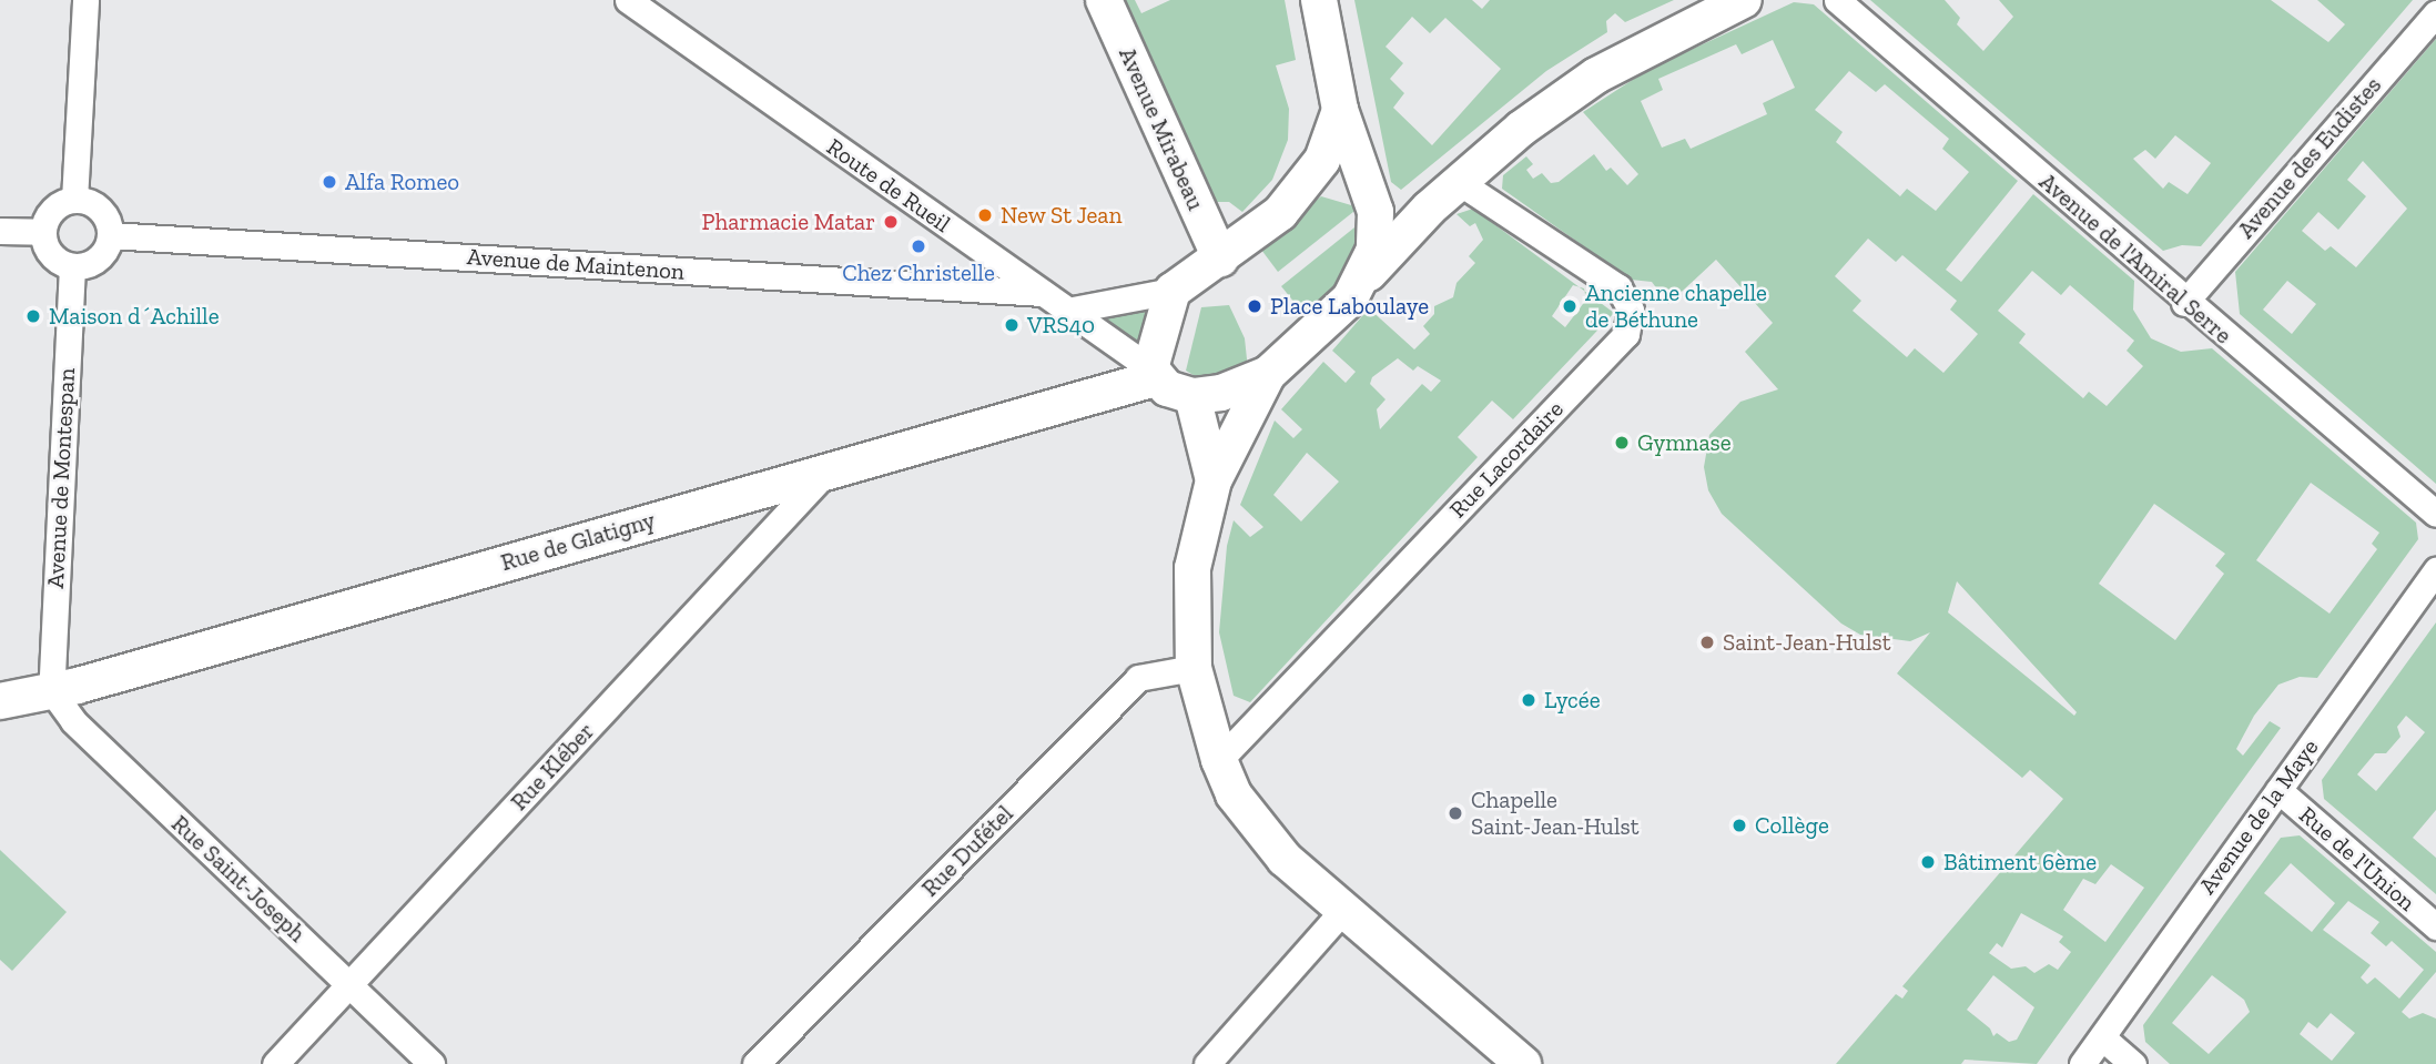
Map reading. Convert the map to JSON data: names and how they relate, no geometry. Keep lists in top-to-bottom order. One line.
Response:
{"streets":{"street":["Avenue Mirabeau","Avenue des Eudistes","Route de Rueil","Avenue de l'Amiral Serre","Avenue de Maintenon","Rue Lacordaire","Avenue de Montespan","Rue de Glatigny","Rue Kléber","Avenue de la Maye","Rue Dufétel","Rue de l'Union","Rue Saint-Joseph"]},"crossings":[["Avenue des Eudistes","Avenue de l'Amiral Serre"],["Route de Rueil","Avenue de Maintenon"],["Route de Rueil","Rue de Glatigny"],["Avenue de Maintenon","Avenue de Montespan"],["Avenue de Montespan","Rue de Glatigny"],["Avenue de Montespan","Rue Saint-Joseph"],["Rue de Glatigny","Rue Kléber"],["Rue de Glatigny","Rue Saint-Joseph"],["Rue Kléber","Rue Saint-Joseph"],["Avenue de la Maye","Rue de l'Union"]],"places":["Alfa Romeo","New St Jean","Pharmacie Matar","Chez Christelle","Place Laboulaye","Ancienne chapelle de Béthune","Maison d´Achille","VRS40","Gymnase","Saint-Jean-Hulst","Lycée","Chapelle Saint-Jean-Hulst","Collège","Bâtiment 6ème"]}
